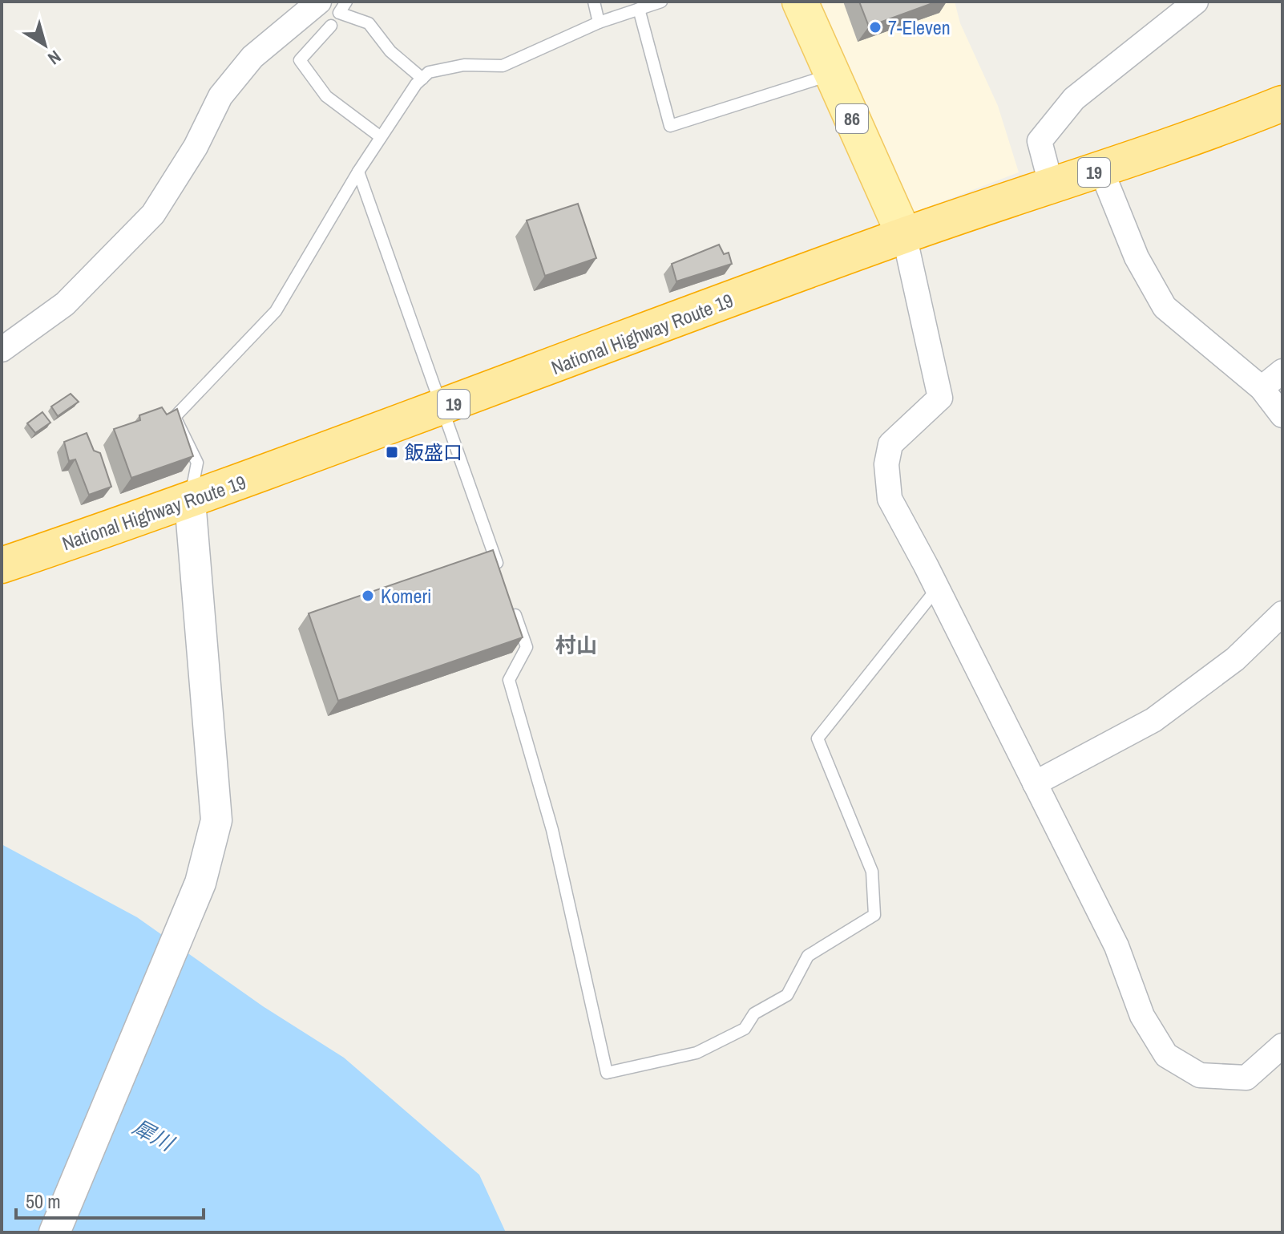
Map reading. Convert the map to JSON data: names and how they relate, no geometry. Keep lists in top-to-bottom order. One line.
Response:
{"streets":{"highway":["19","National Highway Route 19"],"main road":["86"]},"crossings":[["86","National Highway Route 19"]],"districts":["村山"],"water":["犀川"],"places":{"other":["7-Eleven","Komeri"],"transit":["飯盛口"]},"scale_bar":"50 m","north":"bottom right"}
